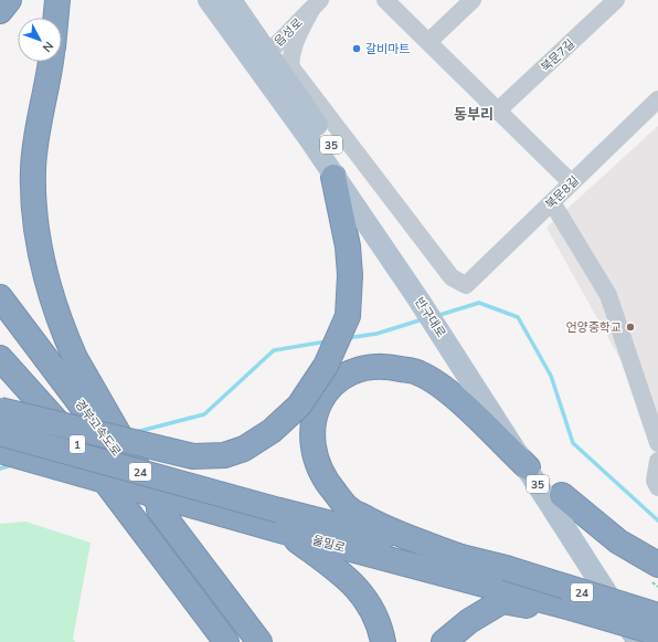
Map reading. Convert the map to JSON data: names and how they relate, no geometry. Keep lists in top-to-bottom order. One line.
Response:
{"streets":{"highway":["경부고속도로","1","24","울밀로"],"main road":["35","반구대로"],"street":["읍성로","북문7길","북문8길"]},"crossings":[["읍성로","반구대로"],["24","울밀로"]],"districts":["동부리"],"places":["갈비마트","언양중학교"],"north":"bottom right"}
